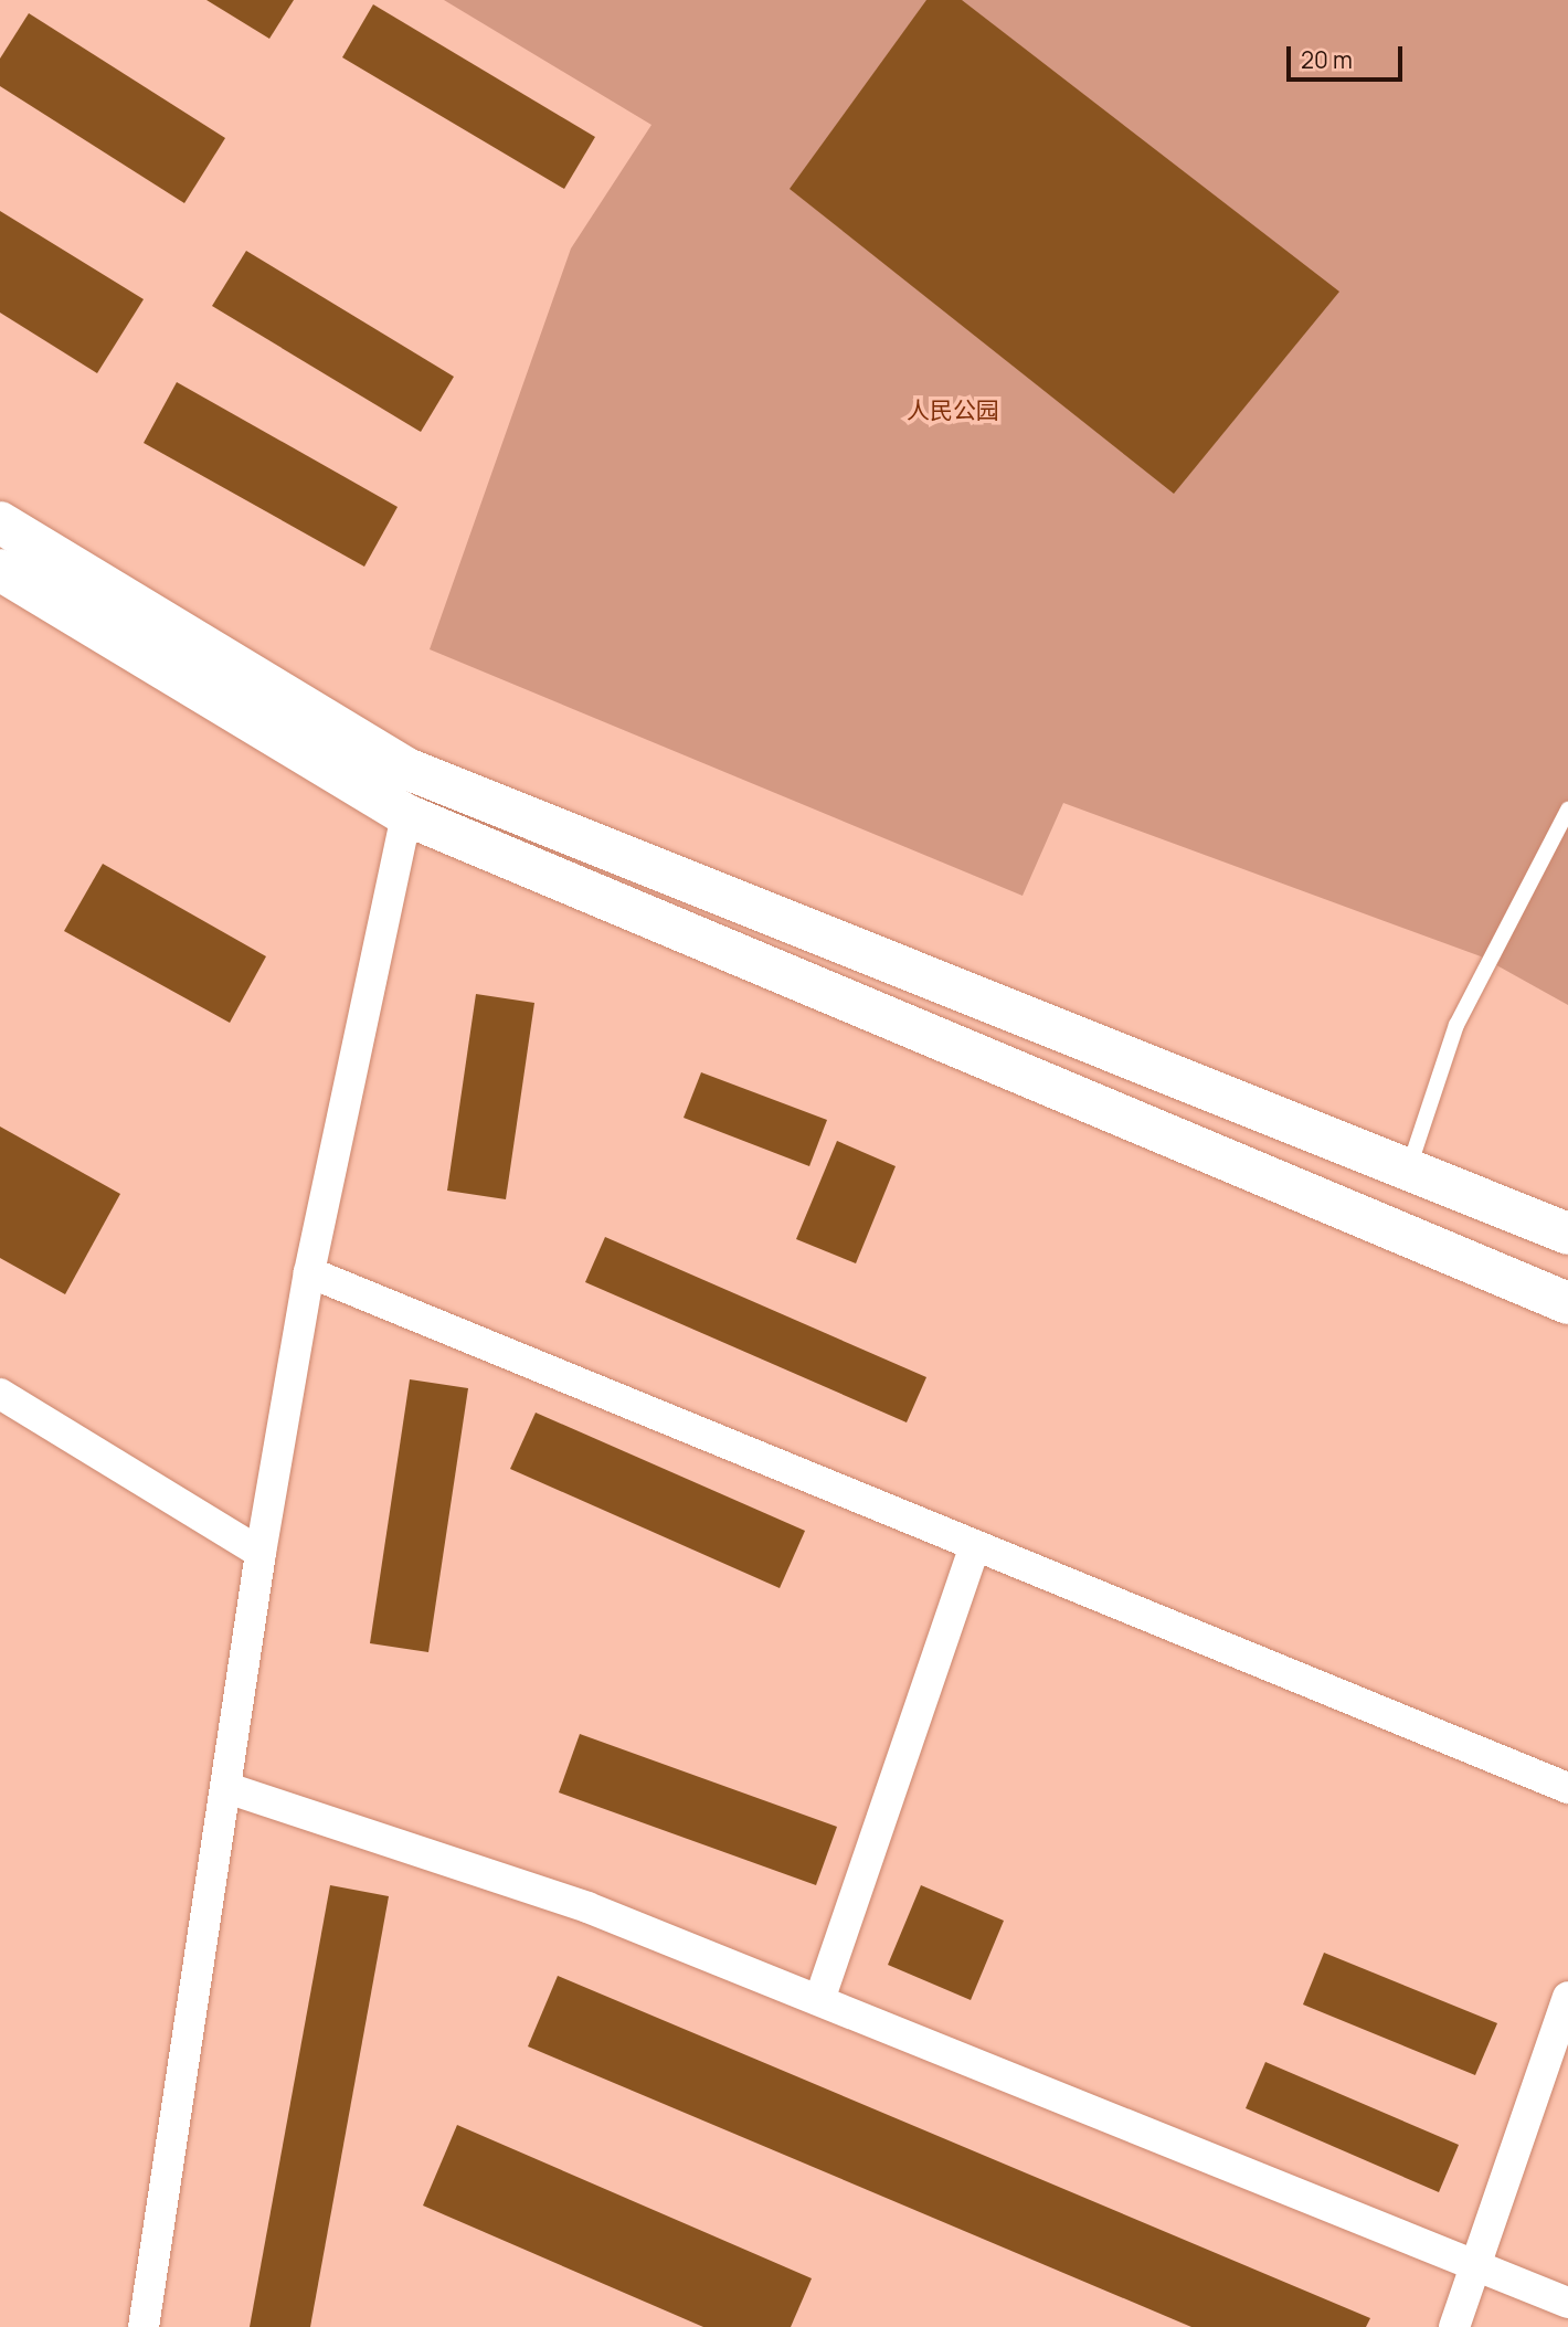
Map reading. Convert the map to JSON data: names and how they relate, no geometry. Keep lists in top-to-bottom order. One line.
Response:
{"parks":["人民公园"],"scale_bar":"20 m"}
